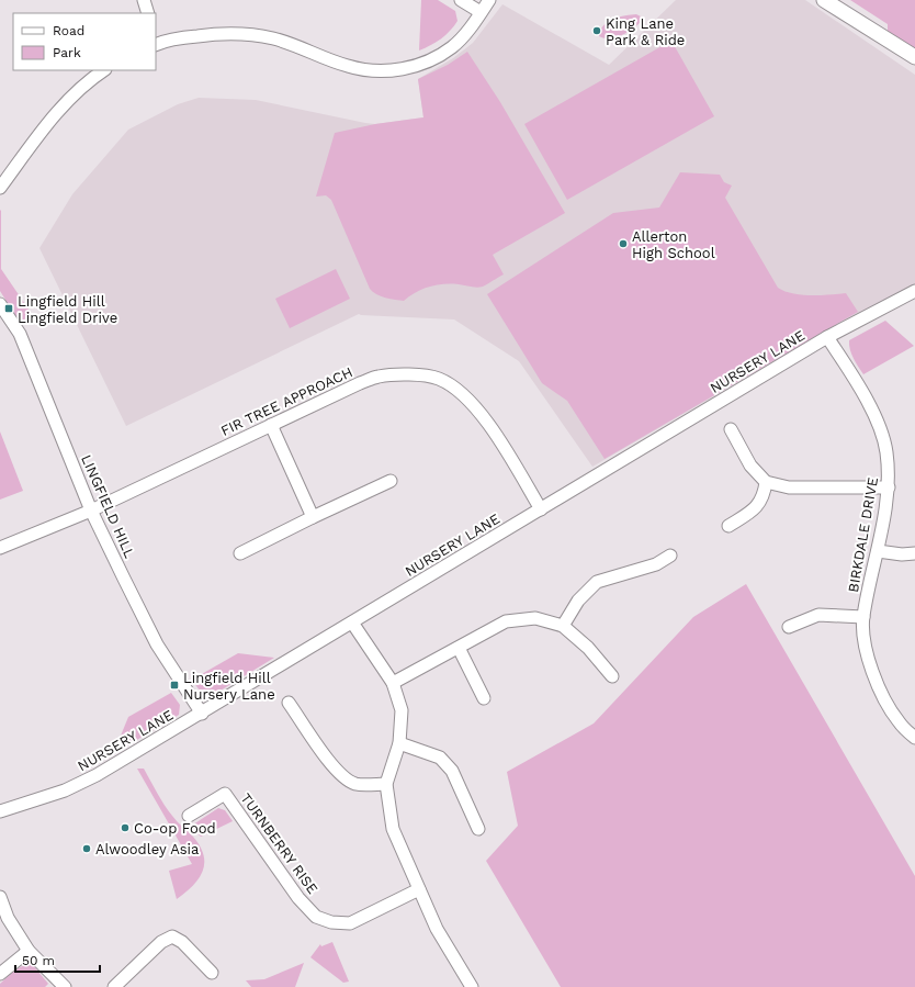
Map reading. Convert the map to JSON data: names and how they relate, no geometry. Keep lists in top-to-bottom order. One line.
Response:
{"streets":{"street":["NURSERY LANE","FIR TREE APPROACH","LINGFIELD HILL","BIRKDALE DRIVE","TURNBERRY RISE"]},"crossings":[["NURSERY LANE","FIR TREE APPROACH"],["NURSERY LANE","LINGFIELD HILL"],["NURSERY LANE","BIRKDALE DRIVE"],["FIR TREE APPROACH","LINGFIELD HILL"]],"places":{"other":["King Lane Park & Ride","Allerton High School","Co-op Food","Alwoodley Asia"],"transit":["Lingfield Hill Lingfield Drive","Lingfield Hill Nursery Lane"]},"legend":["Road","Park"],"scale_bar":"50 m"}
